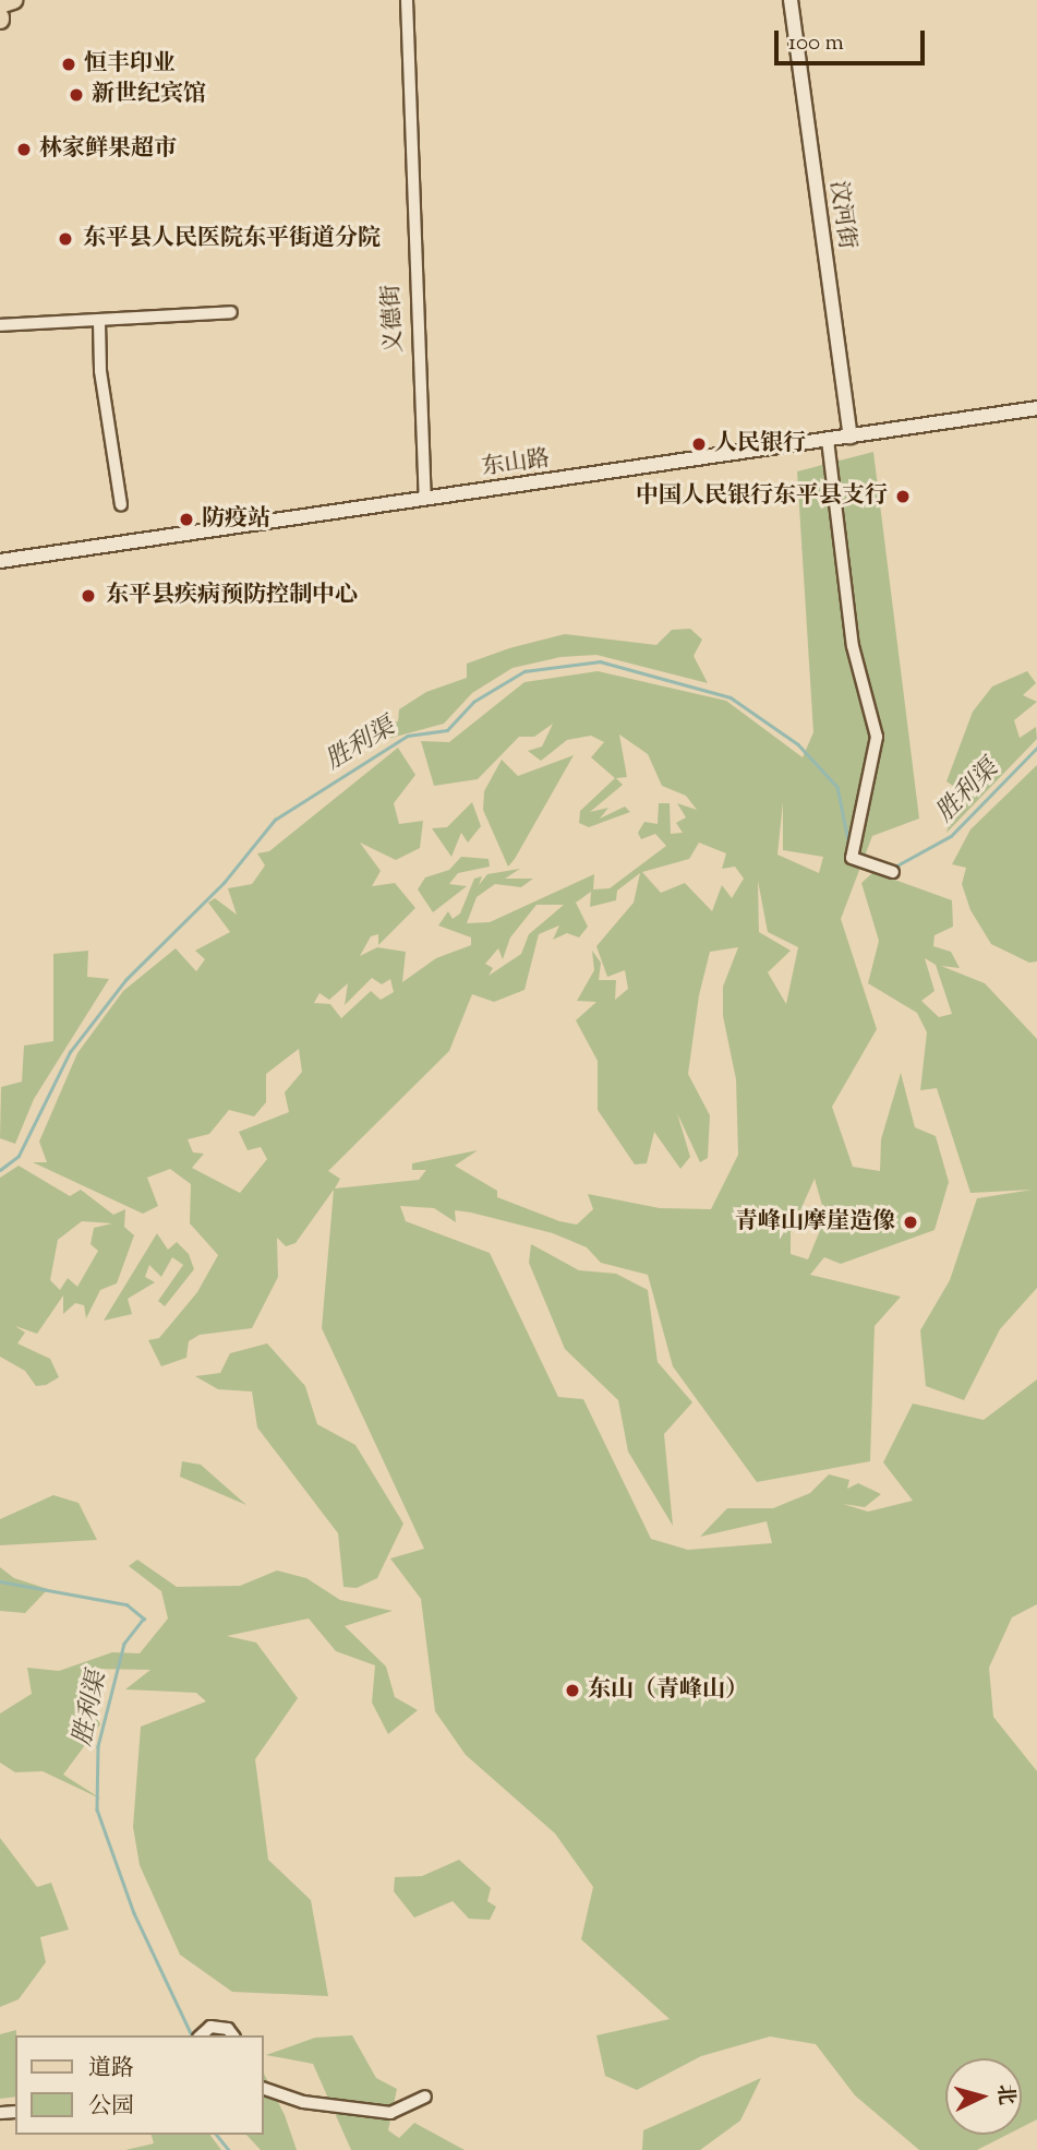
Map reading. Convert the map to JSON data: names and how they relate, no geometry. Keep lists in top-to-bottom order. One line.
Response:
{"streets":{"street":["汶河街","义德街","东山路"]},"crossings":[["汶河街","东山路"],["义德街","东山路"]],"water":["胜利渠"],"places":["恒丰印业","新世纪宾馆","林家鲜果超市","东平县人民医院东平街道分院","人民银行","中国人民银行东平县支行","防疫站","东平县疾病预防控制中心","青峰山摩崖造像","东山（青峰山）"],"legend":["道路","公园"],"scale_bar":"100 m","north":"right"}
